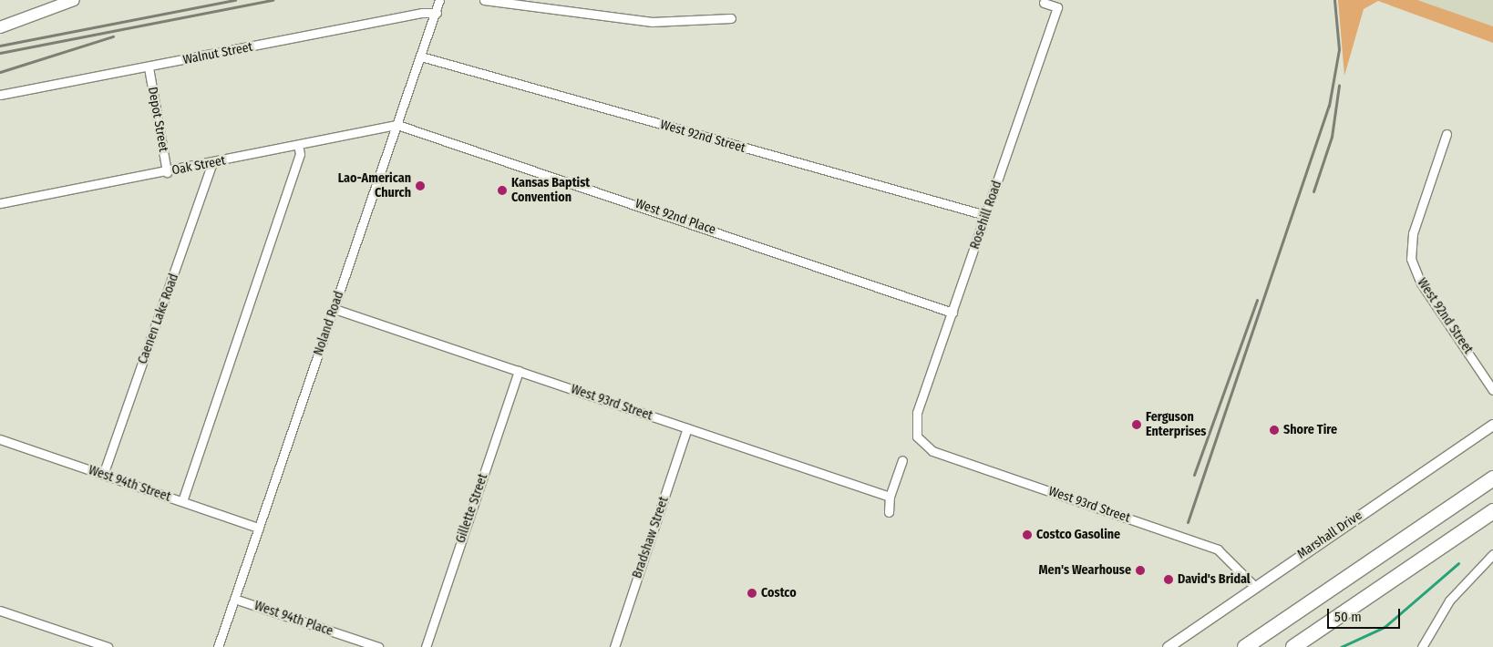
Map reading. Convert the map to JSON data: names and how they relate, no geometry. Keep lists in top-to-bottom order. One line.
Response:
{"streets":{"street":["Walnut Street","Depot Street","West 92nd Street","Oak Street","Rosehill Road","West 92nd Place","Caenen Lake Road","Noland Road","West 93rd Street","West 94th Street","Gillette Street","Marshall Drive","Bradshaw Street","West 94th Place"]},"crossings":[["Walnut Street","Depot Street"],["Walnut Street","Noland Road"],["Depot Street","Oak Street"],["West 92nd Street","Rosehill Road"],["West 92nd Street","Noland Road"],["Oak Street","West 92nd Place"],["Oak Street","Caenen Lake Road"],["Oak Street","Noland Road"],["Rosehill Road","West 92nd Place"],["Rosehill Road","West 93rd Street"],["West 92nd Place","Noland Road"],["Caenen Lake Road","West 94th Street"],["Noland Road","West 93rd Street"],["Noland Road","West 94th Street"],["Noland Road","West 94th Place"],["West 93rd Street","Gillette Street"],["West 93rd Street","Marshall Drive"],["West 93rd Street","Bradshaw Street"]],"places":["Lao-American Church","Kansas Baptist Convention","Ferguson Enterprises","Shore Tire","Costco Gasoline","Men's Wearhouse","David's Bridal","Costco"],"scale_bar":"50 m"}
